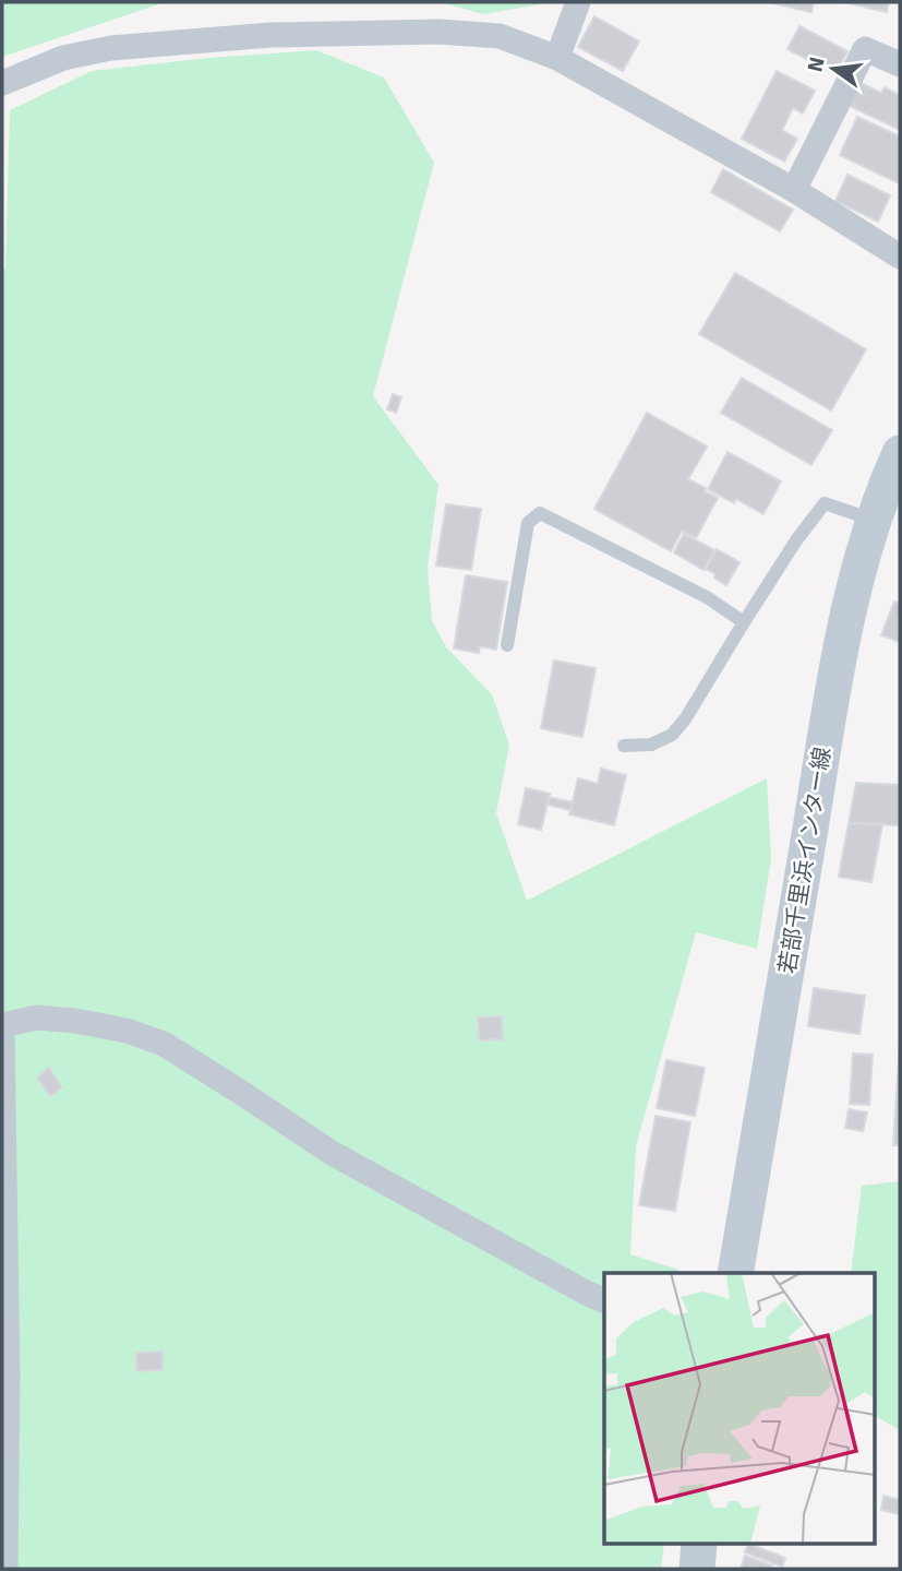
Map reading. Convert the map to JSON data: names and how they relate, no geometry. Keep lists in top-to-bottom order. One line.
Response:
{"streets":{"main road":["若部千里浜インター線"]},"north":"left"}
